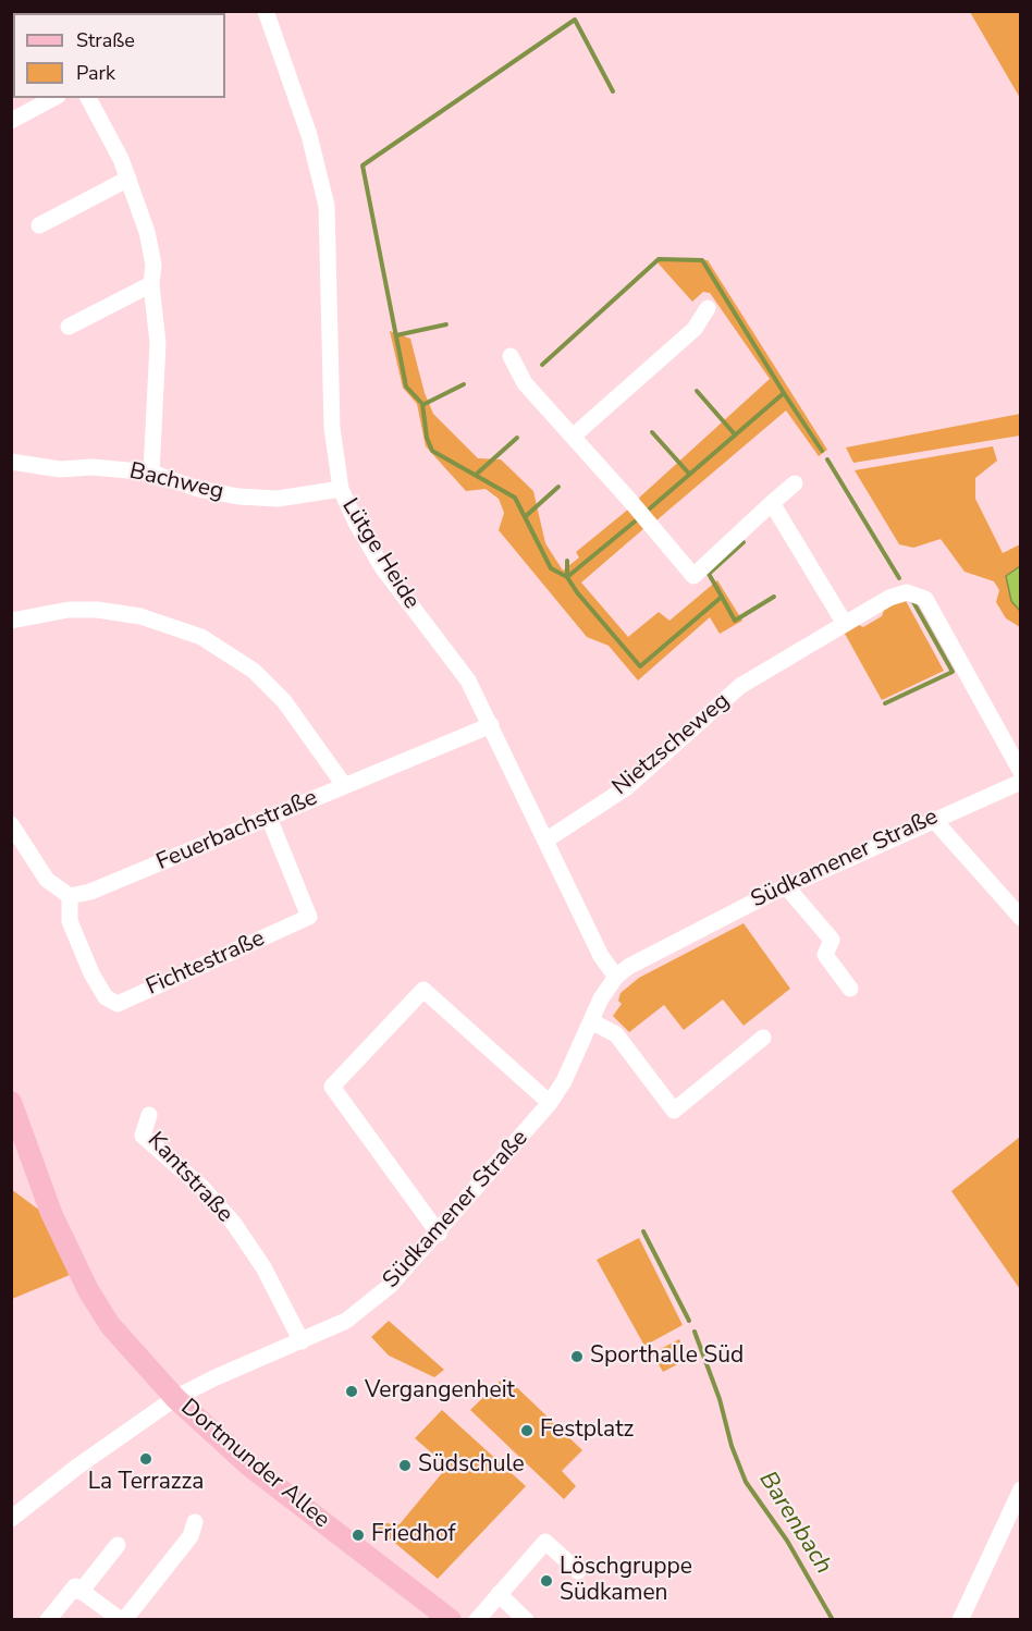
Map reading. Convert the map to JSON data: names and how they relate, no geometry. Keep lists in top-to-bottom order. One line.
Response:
{"streets":{"main road":["Dortmunder Allee"],"street":["Bachweg","Lütge Heide","Nietzscheweg","Feuerbachstraße","Südkamener Straße","Fichtestraße","Kantstraße"]},"crossings":[["Bachweg","Lütge Heide"],["Lütge Heide","Nietzscheweg"],["Lütge Heide","Feuerbachstraße"],["Lütge Heide","Südkamener Straße"],["Feuerbachstraße","Fichtestraße"],["Südkamener Straße","Kantstraße"],["Südkamener Straße","Dortmunder Allee"]],"water":["Barenbach"],"places":["Sporthalle Süd","Vergangenheit","Festplatz","La Terrazza","Südschule","Friedhof","Löschgruppe Südkamen"],"legend":["Straße","Park"]}
